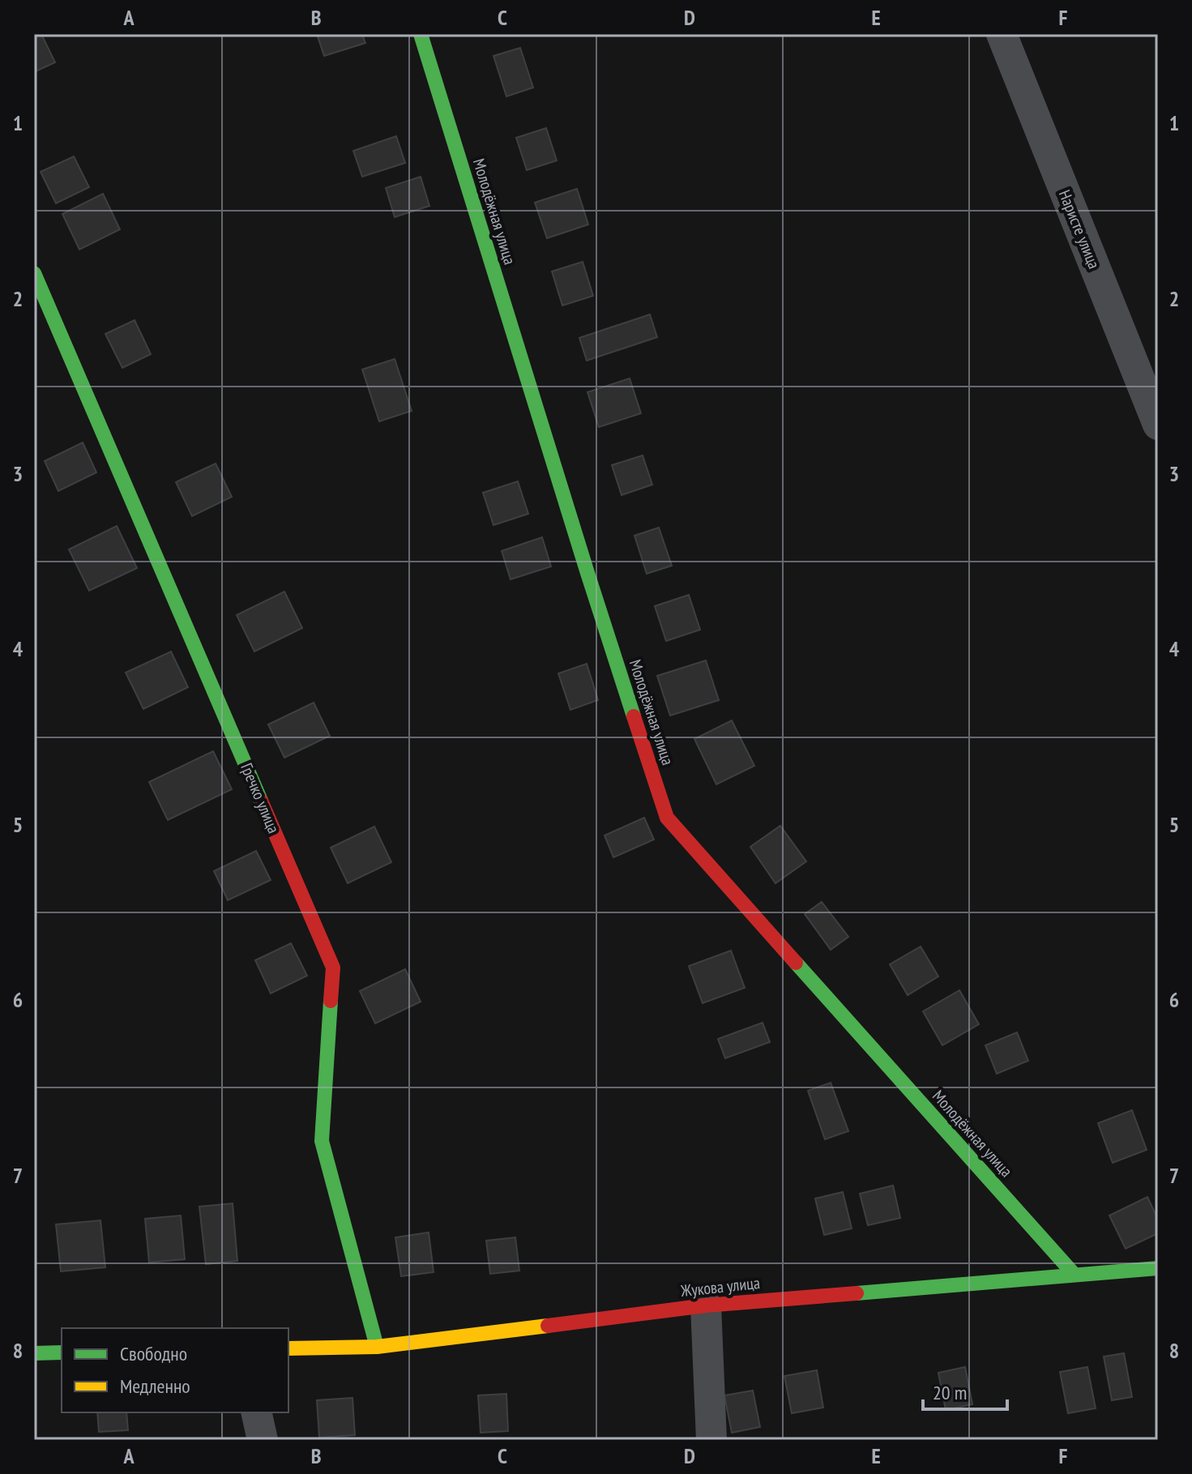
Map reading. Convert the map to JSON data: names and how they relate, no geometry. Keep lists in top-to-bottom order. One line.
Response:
{"streets":{"street":["Молодёжная улица","Наристе улица","Гречко улица","Жукова улица"]},"crossings":[["Молодёжная улица","Жукова улица"],["Гречко улица","Жукова улица"]],"legend":["Свободно","Медленно"],"scale_bar":"20 m","grid":{"columns":["A","B","C","D","E","F"],"rows":["1","2","3","4","5","6","7","8"]}}
